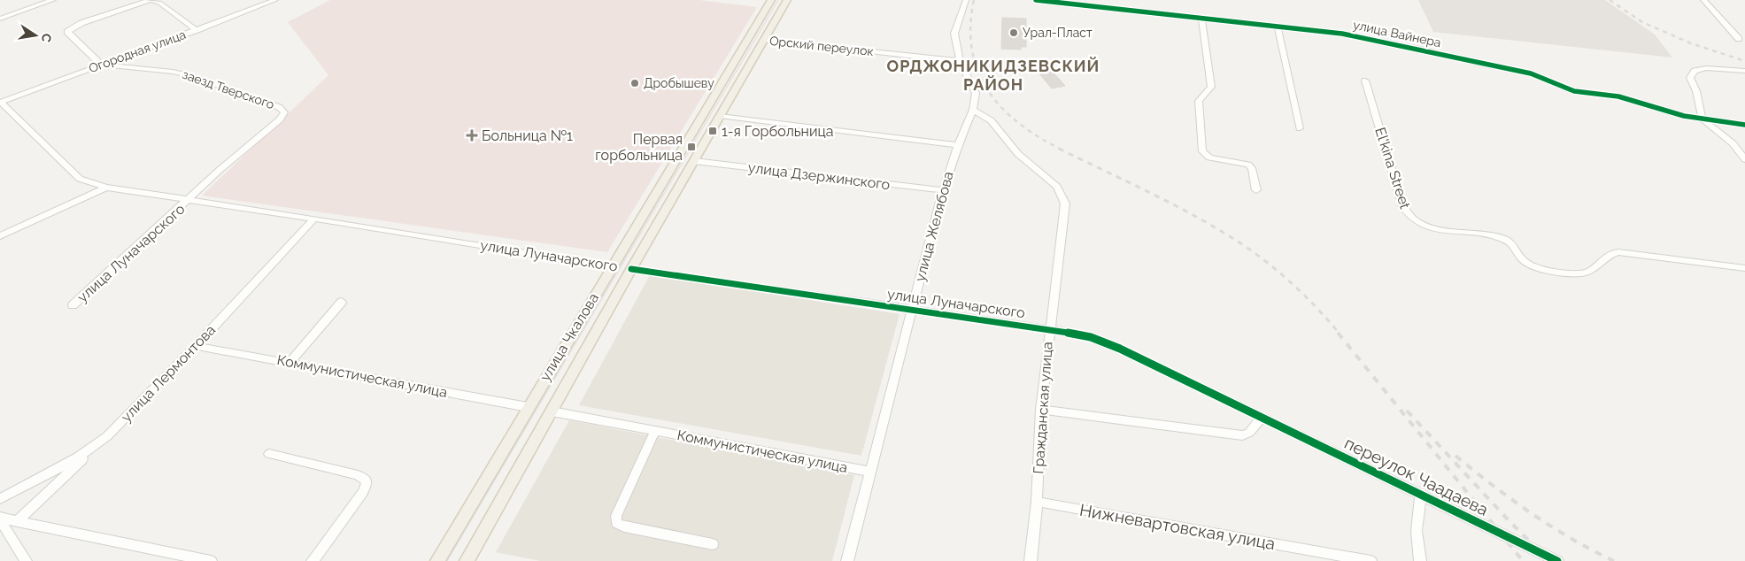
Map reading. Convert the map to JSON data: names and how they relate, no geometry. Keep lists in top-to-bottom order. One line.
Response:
{"streets":{"main road":["улица Луначарского","улица Чкалова"],"street":["улица Вайнера","Орский переулок","Огородная улица","заезд Тверского","El'kina Street","улица Дзержинского","улица Желябова","улица Лермонтова","Коммунистическая улица","Гражданская улица","переулок Чаадаева","Нижневартовская улица"]},"crossings":[["Орский переулок","улица Желябова"],["Орский переулок","улица Чкалова"],["Огородная улица","заезд Тверского"],["Огородная улица","улица Луначарского"],["заезд Тверского","улица Луначарского"],["улица Дзержинского","улица Желябова"],["улица Дзержинского","улица Чкалова"],["улица Желябова","улица Луначарского"],["улица Желябова","Коммунистическая улица"],["улица Желябова","Гражданская улица"],["улица Луначарского","улица Чкалова"],["улица Луначарского","улица Лермонтова"],["улица Луначарского","Гражданская улица"],["улица Луначарского","переулок Чаадаева"],["улица Чкалова","Коммунистическая улица"],["улица Лермонтова","Коммунистическая улица"],["Гражданская улица","Нижневартовская улица"]],"districts":["ОРДЖОНИКИДЗЕВСКИЙ РАЙОН"],"places":{"other":["Урал-Пласт","Дробышеву"],"transit":["1-я Горбольница","Первая горбольница"],"health":["Больница №1"]},"north":"right"}
